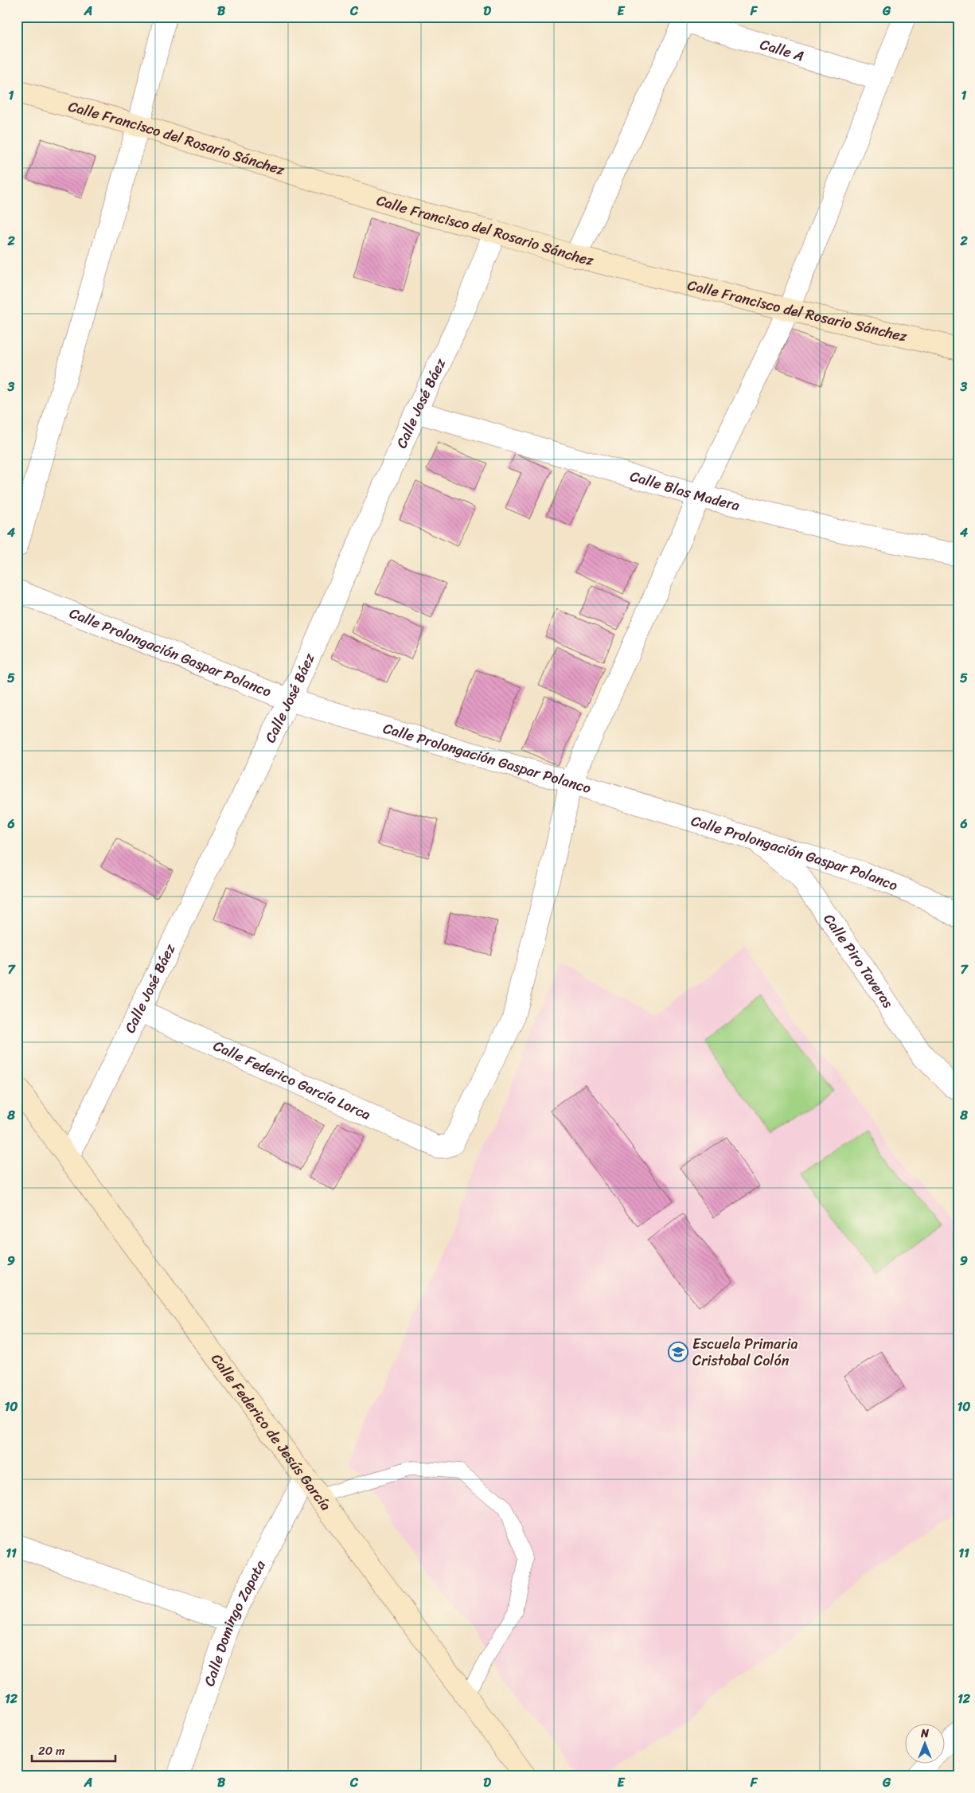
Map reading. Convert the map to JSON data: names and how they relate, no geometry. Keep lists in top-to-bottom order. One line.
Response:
{"streets":{"street":["Calle A","Calle Francisco del Rosario Sánchez","Calle José Báez","Calle Blas Madera","Calle Prolongación Gaspar Polanco","Calle Piro Taveras","Calle Federico García Lorca","Calle Federico de Jesús García","Calle Domingo Zapata"]},"crossings":[["Calle Francisco del Rosario Sánchez","Calle José Báez"],["Calle José Báez","Calle Blas Madera"],["Calle José Báez","Calle Prolongación Gaspar Polanco"],["Calle José Báez","Calle Federico García Lorca"],["Calle José Báez","Calle Federico de Jesús García"],["Calle Prolongación Gaspar Polanco","Calle Piro Taveras"],["Calle Prolongación Gaspar Polanco","Calle Federico García Lorca"],["Calle Federico de Jesús García","Calle Domingo Zapata"]],"places":{"school or university":["Escuela Primaria Cristobal Colón"]},"scale_bar":"20 m","north":"top","grid":{"columns":["A","B","C","D","E","F","G"],"rows":["1","2","3","4","5","6","7","8","9","10","11","12"]}}
